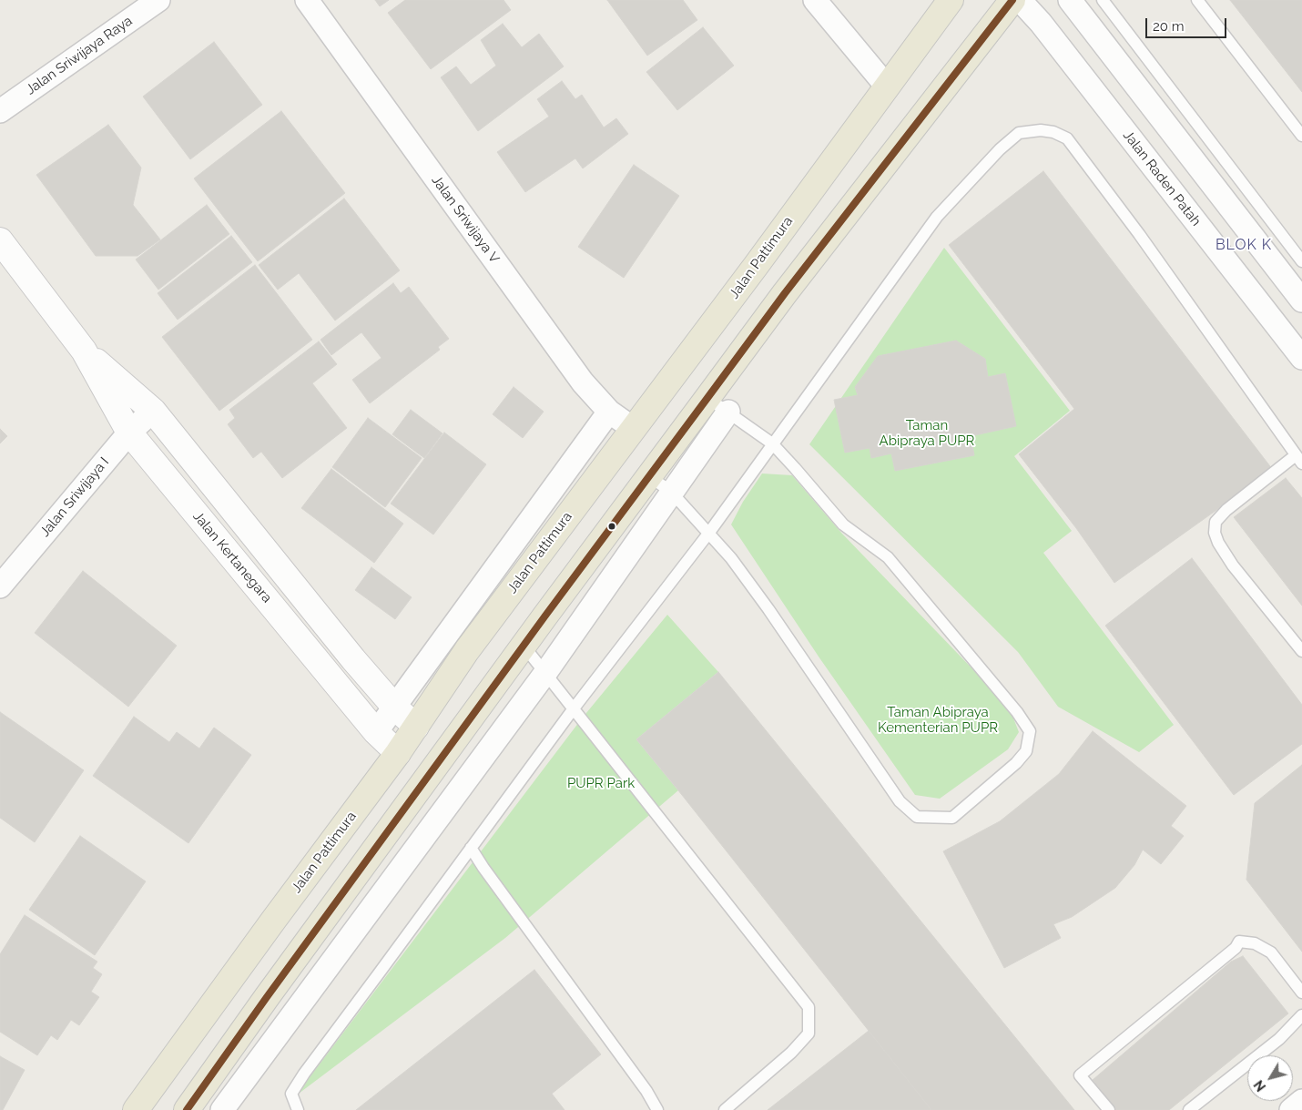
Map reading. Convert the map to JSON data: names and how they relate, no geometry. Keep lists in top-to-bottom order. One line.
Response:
{"streets":{"main road":["Jalan Pattimura"],"street":["Jalan Sriwijaya Raya","Jalan Raden Patah","Jalan Sriwijaya V","Jalan Sriwijaya I","Jalan Kertanegara"]},"crossings":[["Jalan Sriwijaya V","Jalan Pattimura"],["Jalan Pattimura","Jalan Kertanegara"],["Jalan Sriwijaya I","Jalan Kertanegara"]],"districts":["BLOK K"],"parks":["Taman Abipraya PUPR","Taman Abipraya Kementerian PUPR","PUPR Park"],"scale_bar":"20 m","north":"bottom left"}
